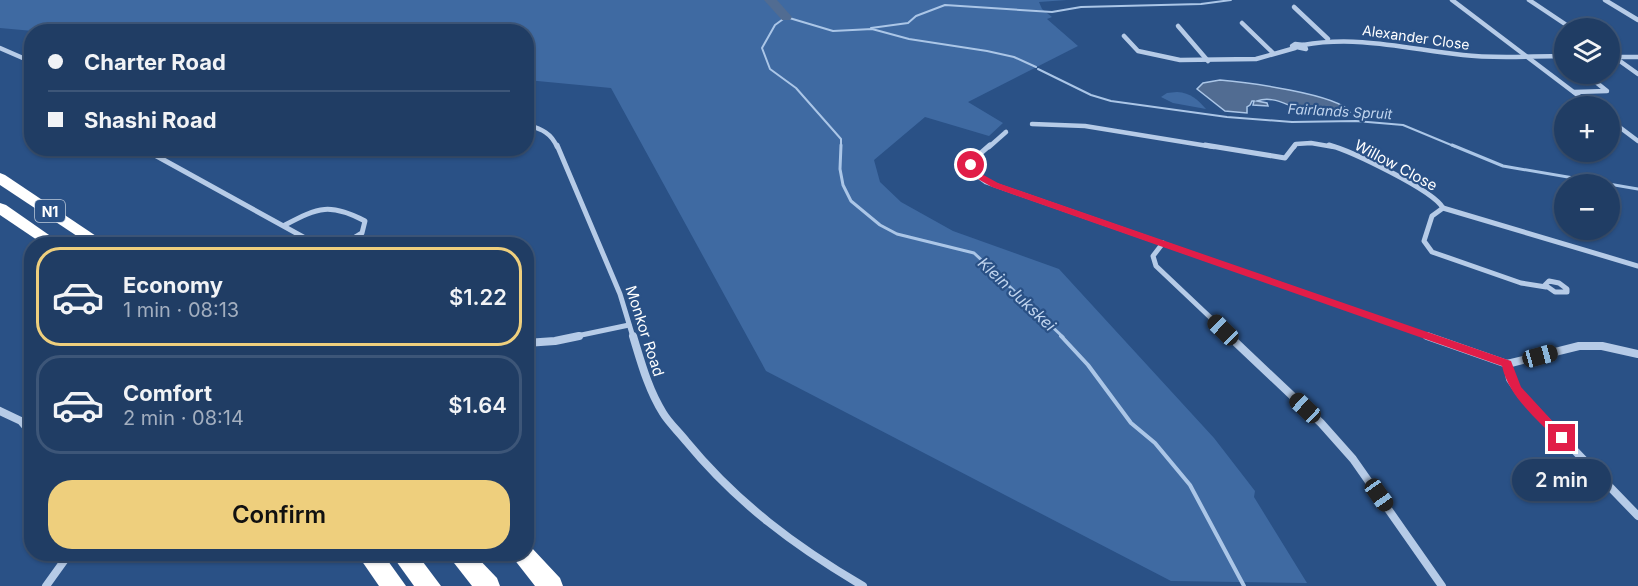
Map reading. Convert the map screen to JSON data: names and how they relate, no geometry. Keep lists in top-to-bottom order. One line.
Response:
{"streets":{"highway":["N1"],"street":["Alexander Close","Willow Close","Monkor Road"]},"water":["Fairlands Spruit","Klein Jukskei"],"page":{"map_buttons":["+","−"],"banner":["Charter Road","Shashi Road"],"list":[{"name":"Economy","note":"1 min · 08:13","value":"$1.22"},{"name":"Comfort","note":"2 min · 08:14","value":"$1.64"}],"bubble":"2 min","buttons":"Confirm"}}
